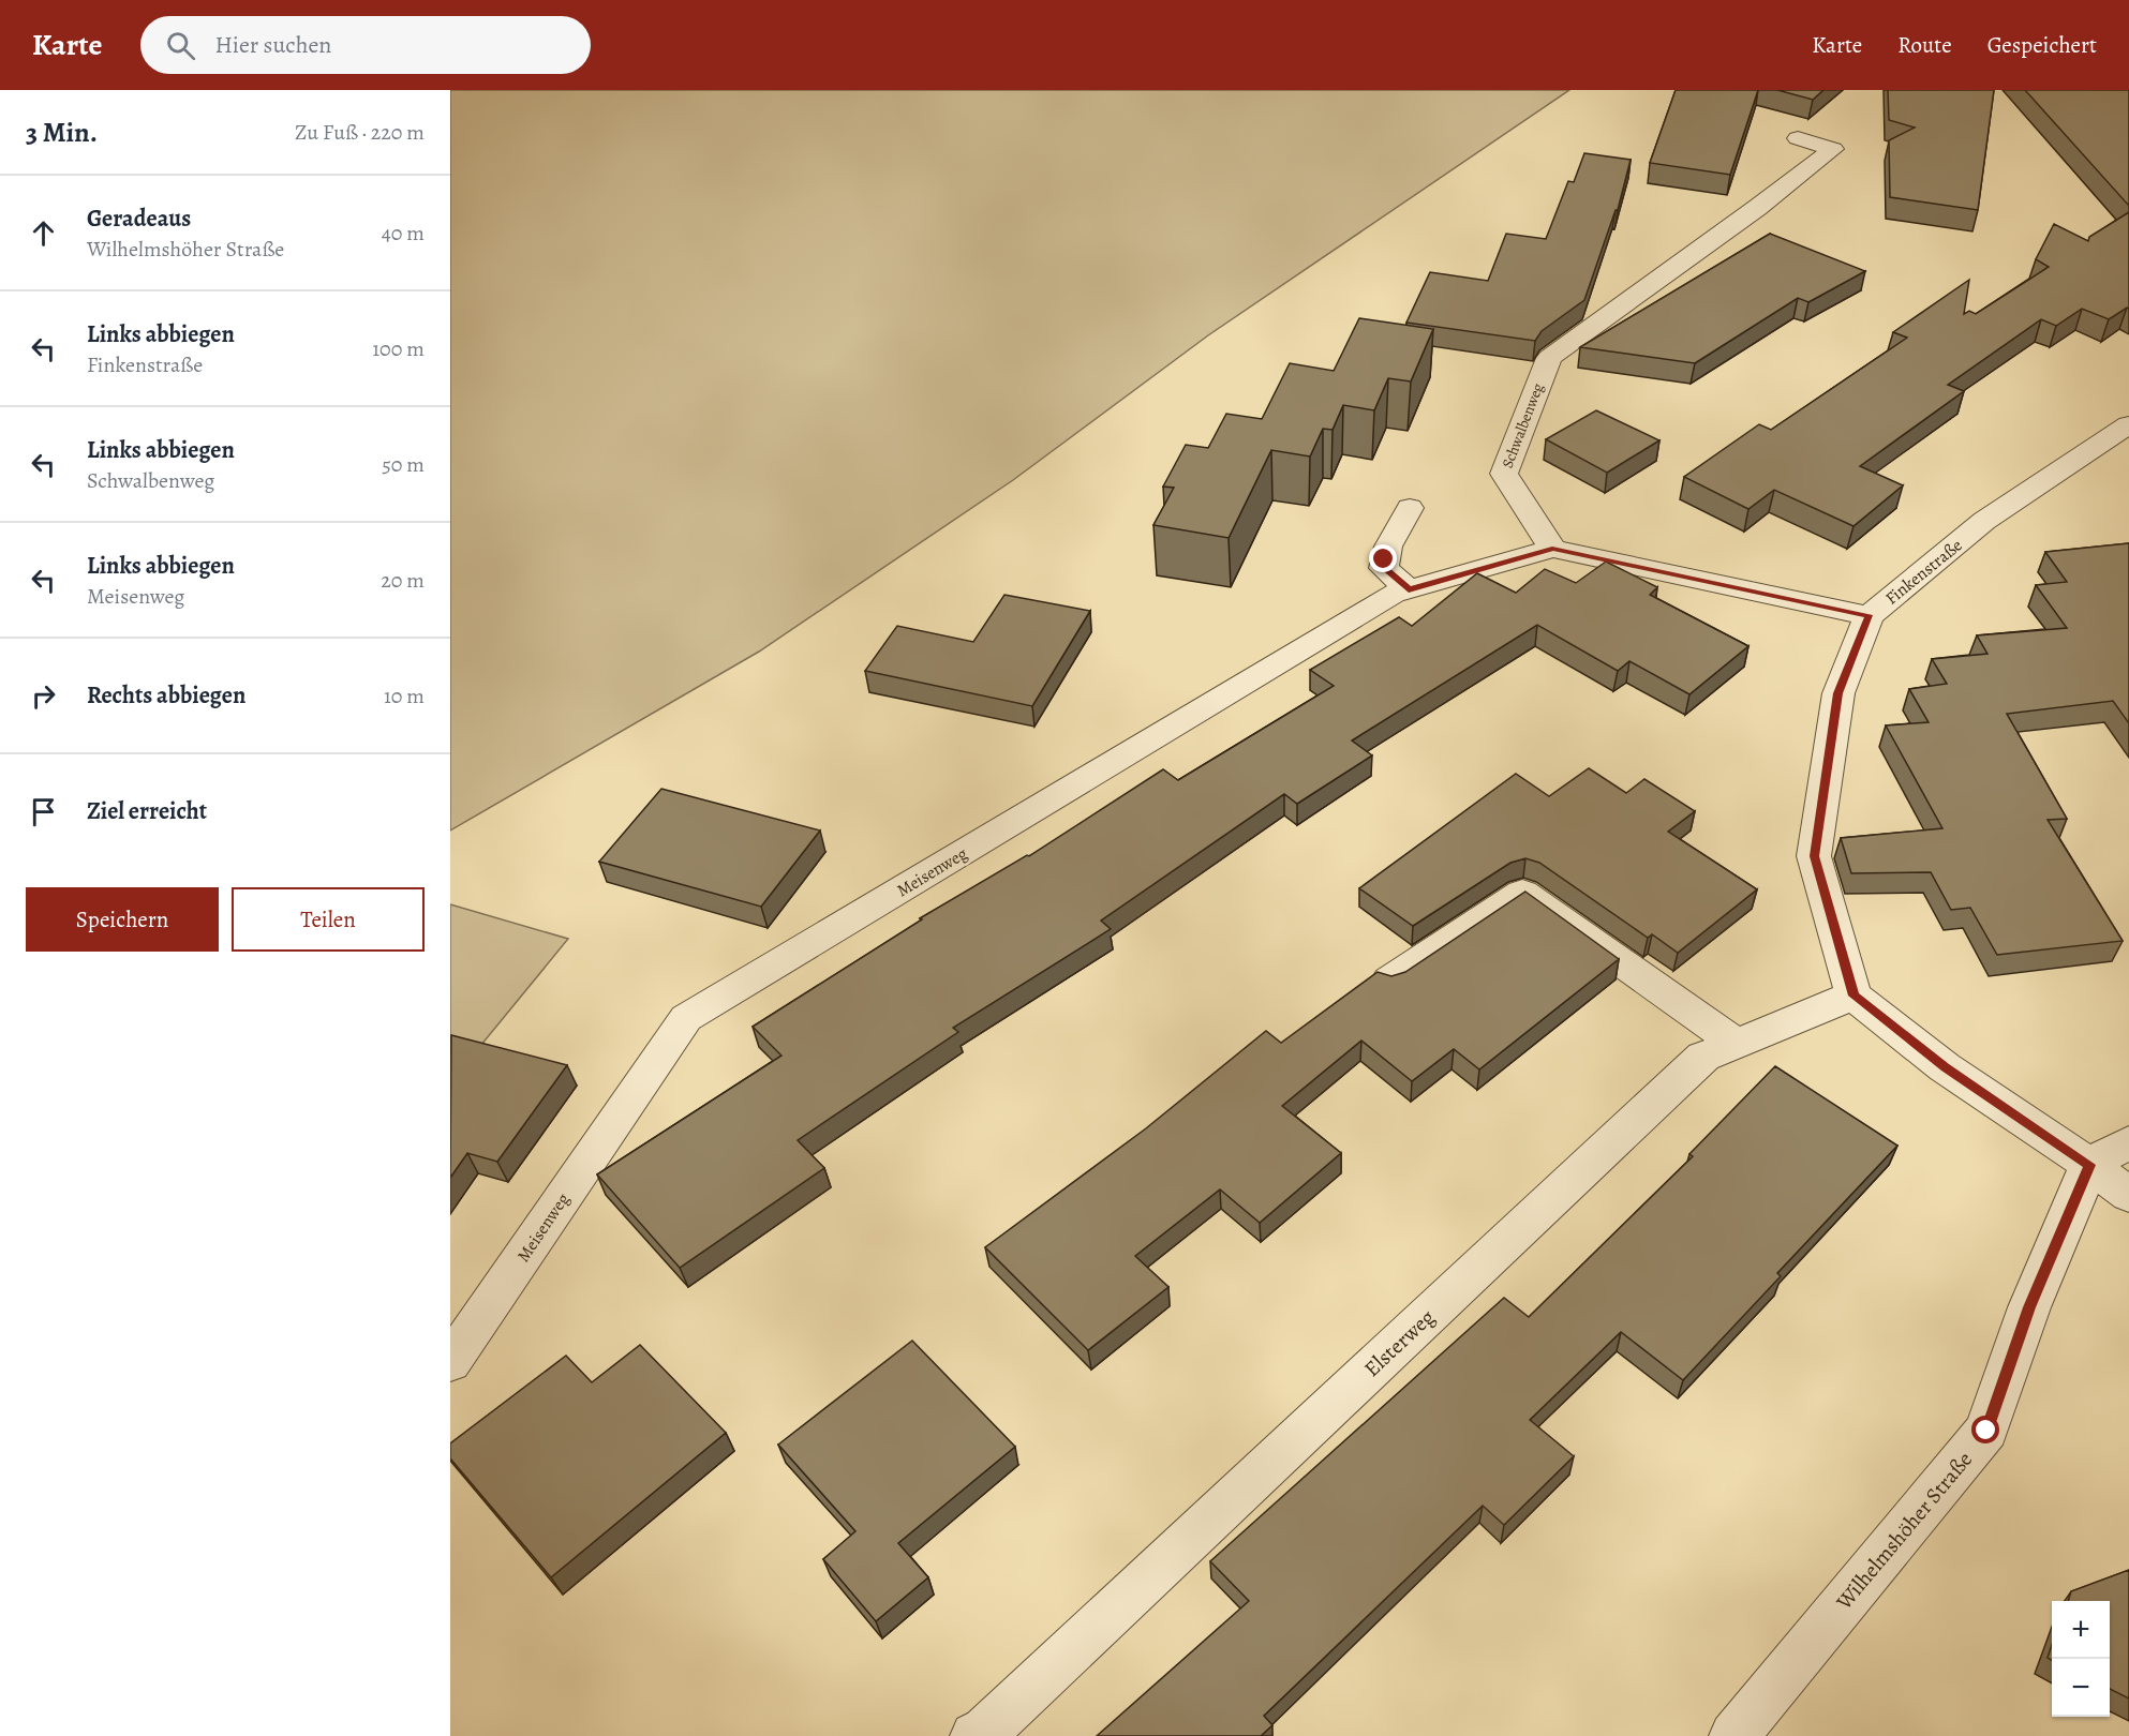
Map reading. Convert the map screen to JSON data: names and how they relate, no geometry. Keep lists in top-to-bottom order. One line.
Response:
{"streets":{"street":["Schwalbenweg","Finkenstraße","Meisenweg","Elsterweg","Wilhelmshöher Straße"]},"crossings":[["Schwalbenweg","Meisenweg"],["Finkenstraße","Elsterweg"]],"page":{"header":"Karte","search":"Hier suchen","nav":["Karte","Route","Gespeichert"],"heading":["3 Min.","Zu Fuß · 220 m"],"list":[["Geradeaus","Wilhelmshöher Straße","40 m"],["Links abbiegen","Finkenstraße","100 m"],["Links abbiegen","Schwalbenweg","50 m"],["Links abbiegen","Meisenweg","20 m"],["Rechts abbiegen","10 m"],"Ziel erreicht"],"buttons":["Speichern","Teilen"],"map_buttons":["+","−"]}}
